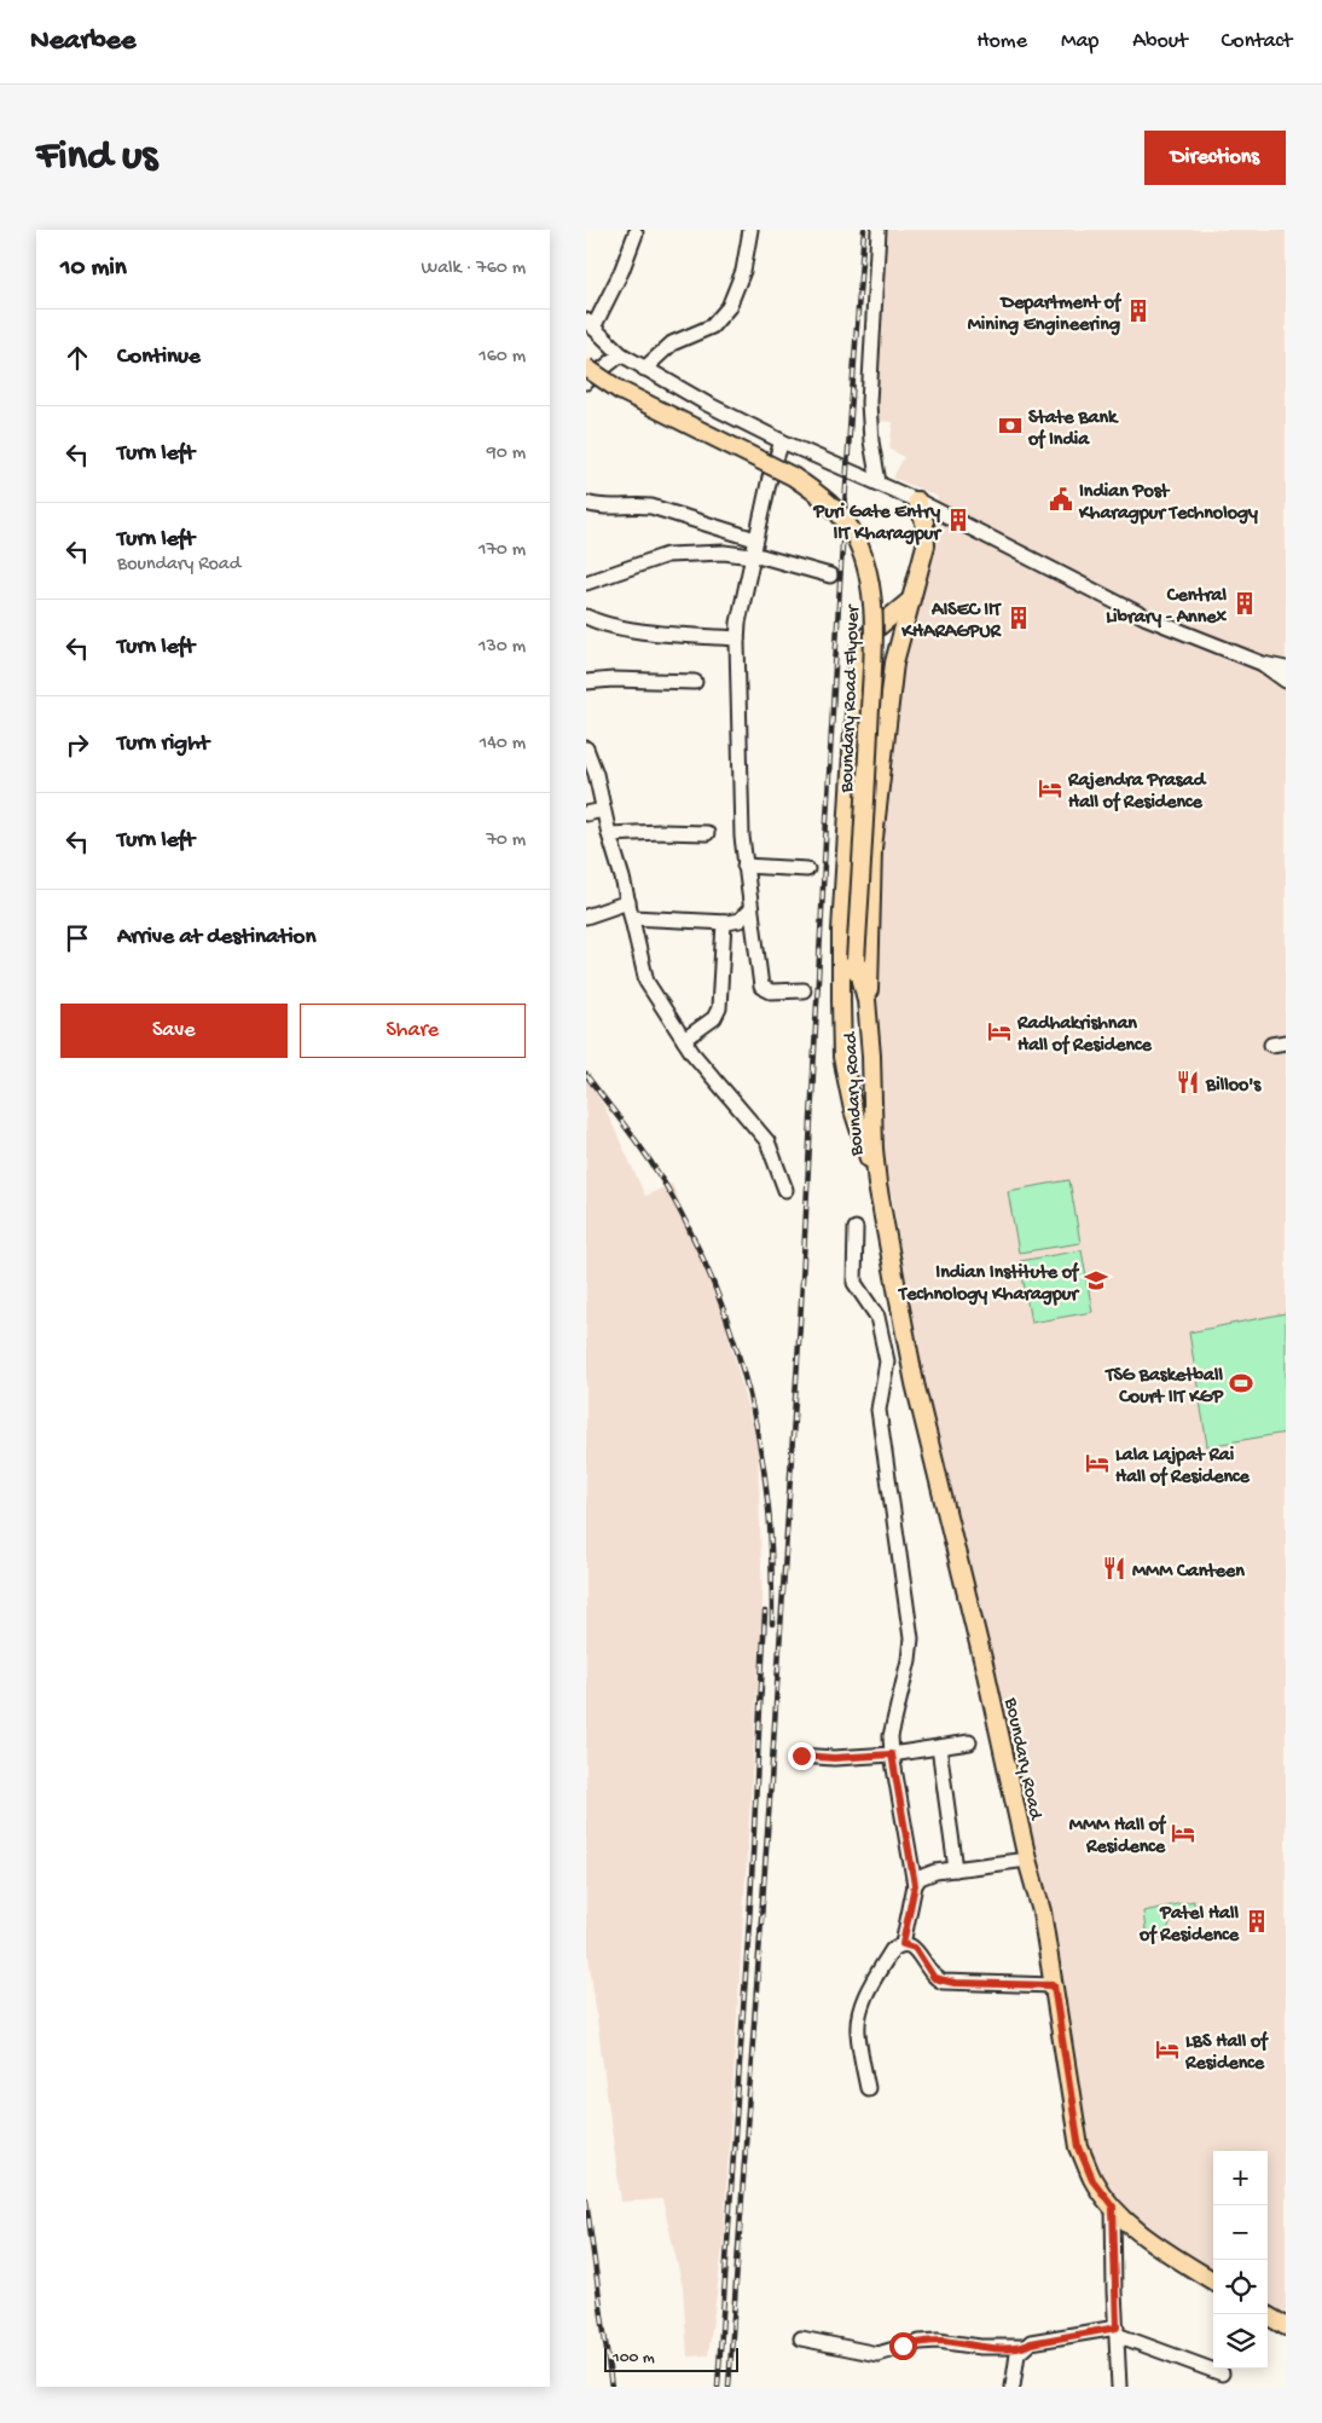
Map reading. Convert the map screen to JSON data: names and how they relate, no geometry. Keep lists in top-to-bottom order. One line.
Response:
{"streets":{"main road":["Boundary Road Flyover","Boundary Road"]},"crossings":[["Boundary Road Flyover","Boundary Road"]],"places":{"building":["Department of Mining Engineering","Puri Gate Entry IIT Kharagpur","Central Library - Annex","AISEC IIT KHARAGPUR","Patel Hall of Residence"],"bank":["State Bank of India"],"public building":["Indian Post Kharagpur Technology"],"hotel":["Rajendra Prasad Hall of Residence","Radhakrishnan Hall of Residence","Lala Lajpat Rai Hall of Residence","MMM Hall of Residence","LBS Hall of Residence"],"restaurant":["Billoo's","MMM Canteen"],"school or university":["Indian Institute of Technology Kharagpur"],"sports":["TSG Basketball Court IIT KGP"]},"scale_bar":"100 m","page":{"header":"Nearbee","nav":["Home","Map","About","Contact"],"buttons":["Directions",["Save","Share"]],"title":"Find us","heading":["10 min","Walk · 760 m"],"list":[["Continue","160 m"],["Turn left","90 m"],["Turn left","Boundary Road","170 m"],["Turn left","130 m"],["Turn right","140 m"],["Turn left","70 m"],"Arrive at destination"],"map_buttons":["+","−"],"scale":"100 m"}}
